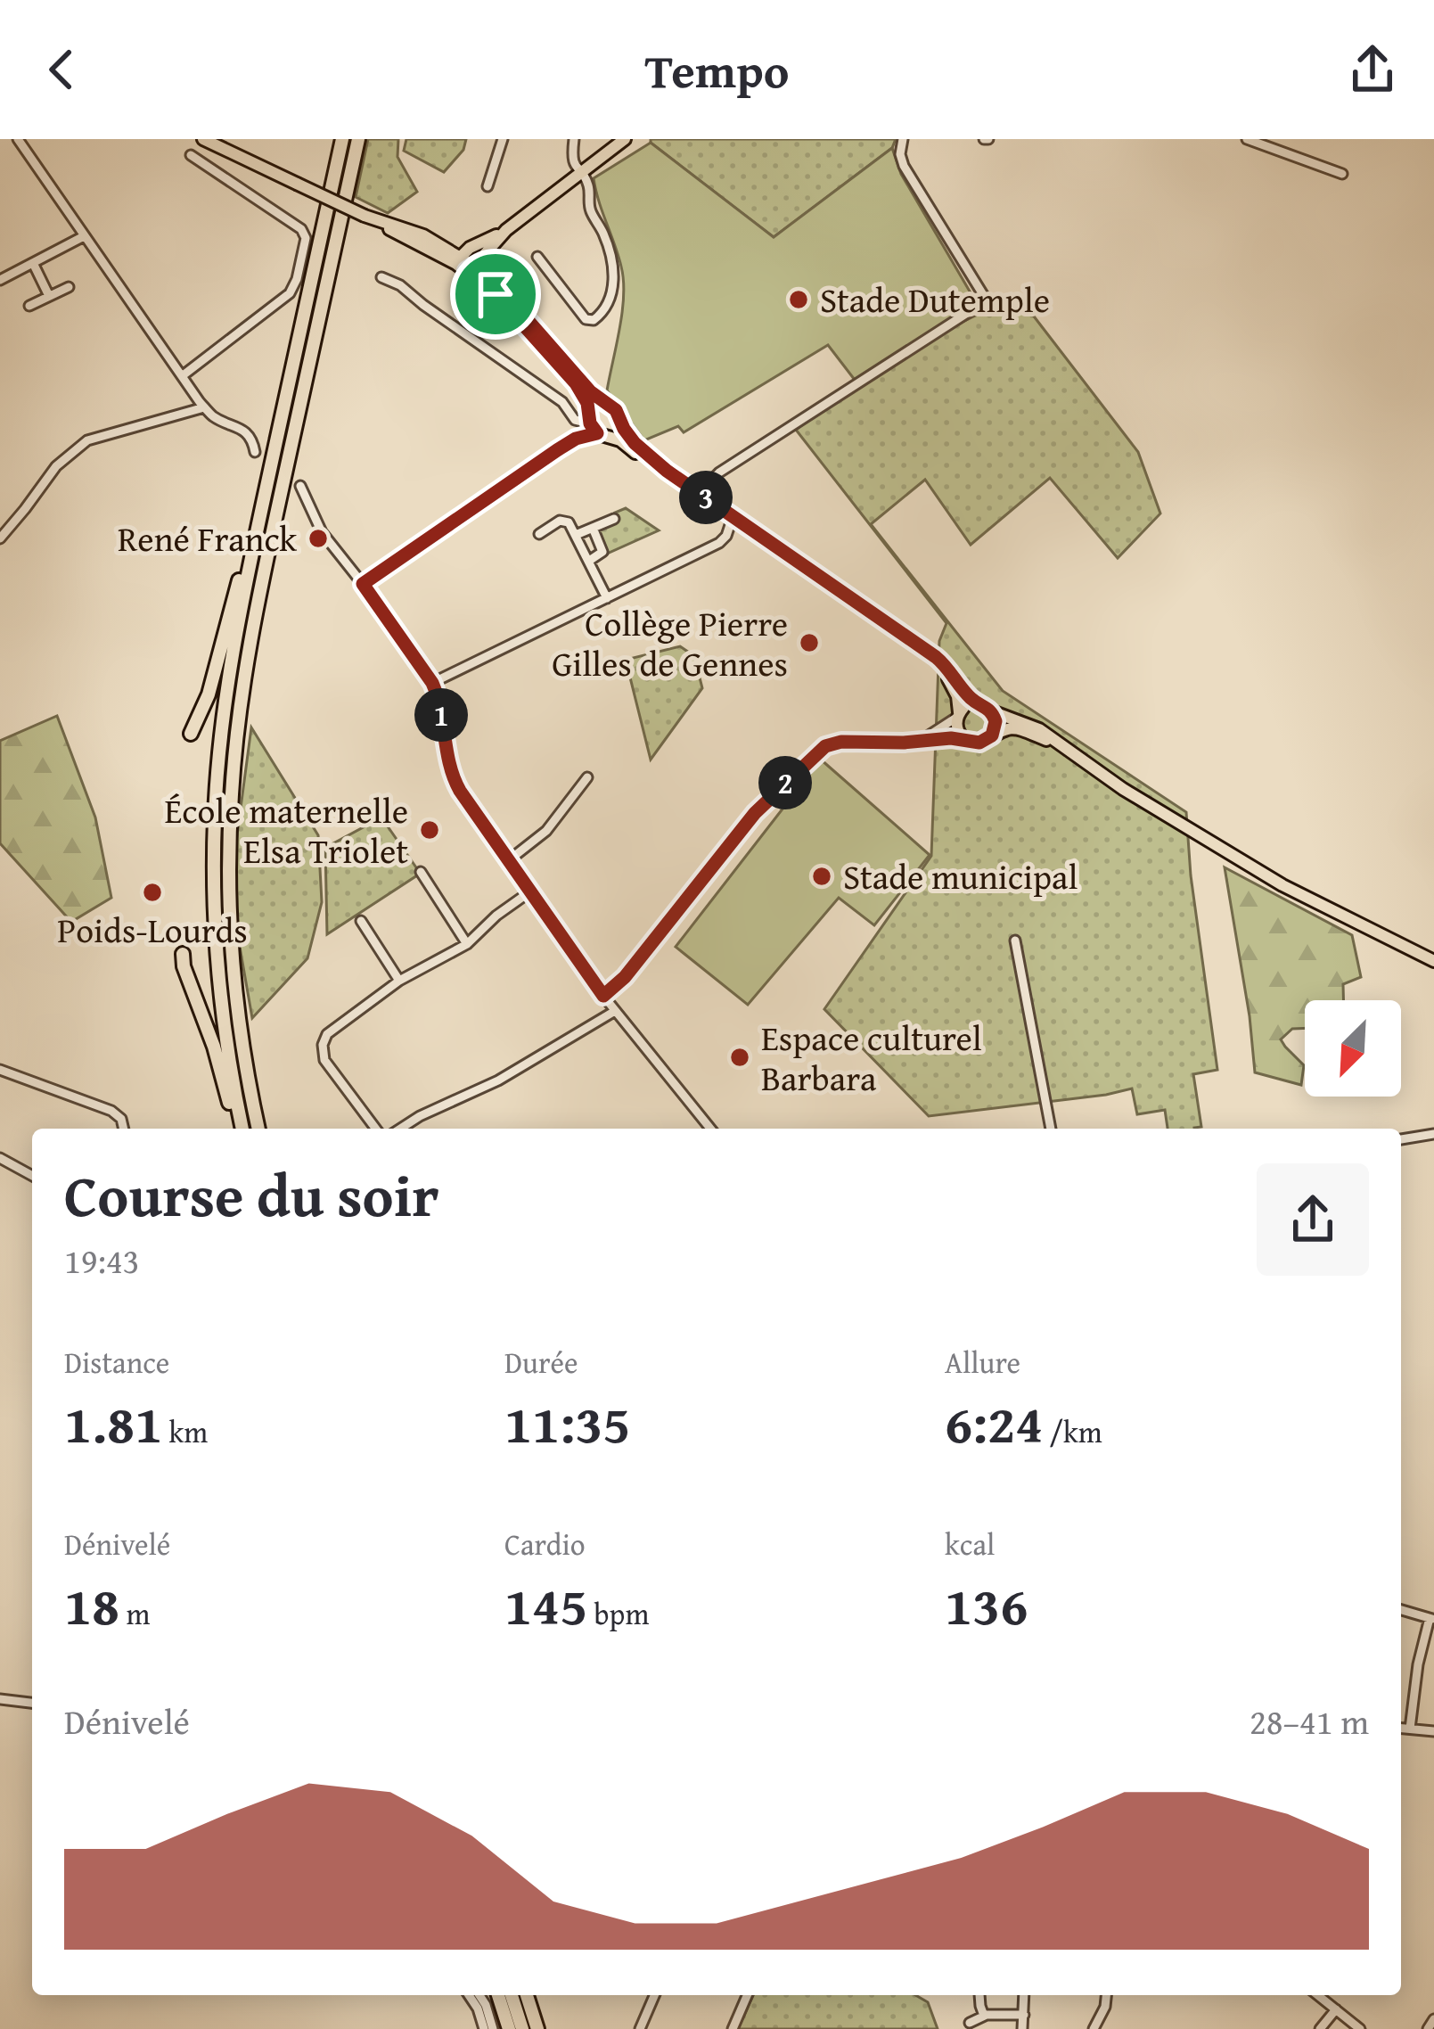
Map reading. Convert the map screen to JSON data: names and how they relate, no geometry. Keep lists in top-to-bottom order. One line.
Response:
{"places":["Stade Dutemple","René Franck","Collège Pierre Gilles de Gennes","École maternelle Elsa Triolet","Stade municipal","Poids-Lourds","Espace culturel Barbara"],"north":"bottom left","page":{"header":"Tempo","pins":["3","1","2"],"heading":["Course du soir","19:43"],"stats":[["Distance","1.81 km"],["Durée","11:35"],["Allure","6:24 /km"],["Dénivelé","18 m"],["Cardio","145 bpm"],["kcal","136"]],"chart":["Dénivelé","28–41 m"]}}
